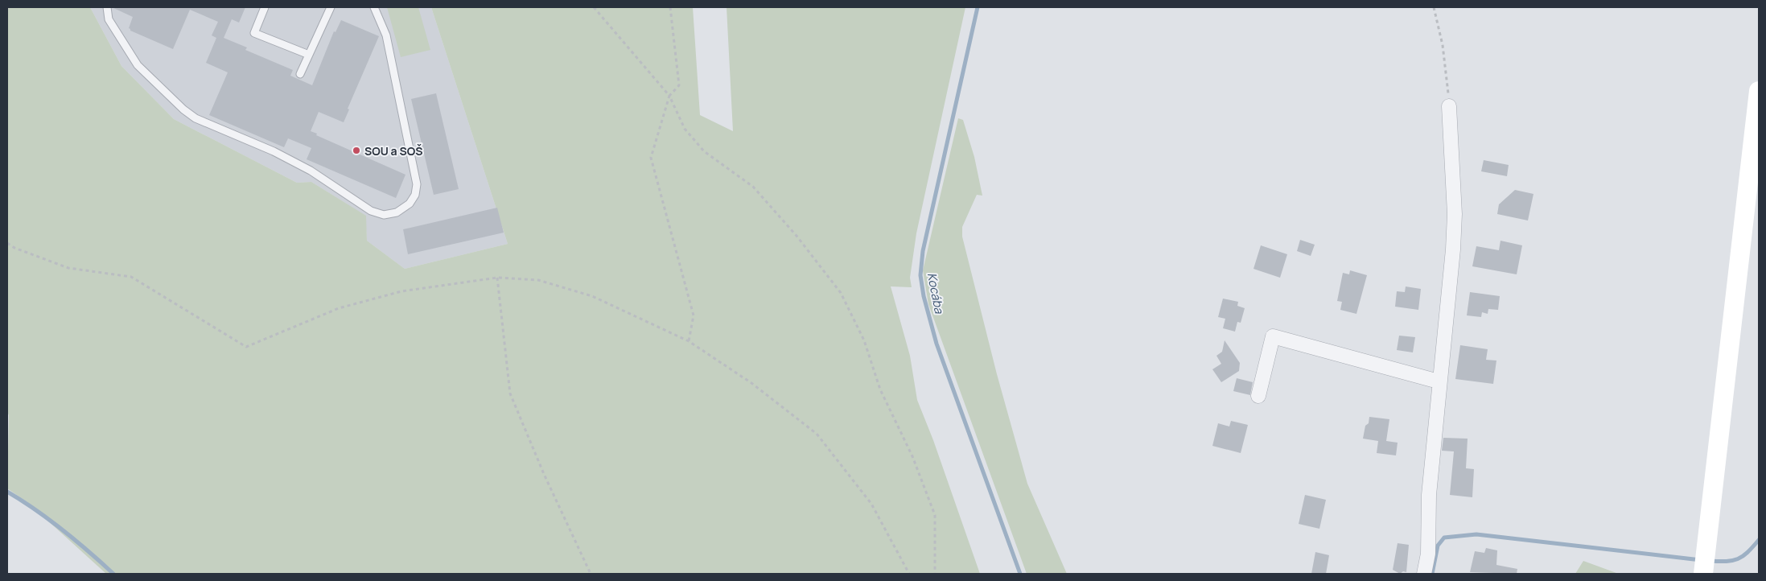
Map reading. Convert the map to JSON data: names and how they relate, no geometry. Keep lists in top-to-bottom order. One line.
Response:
{"water":["Kocába"],"places":["SOU a SOŠ"]}
